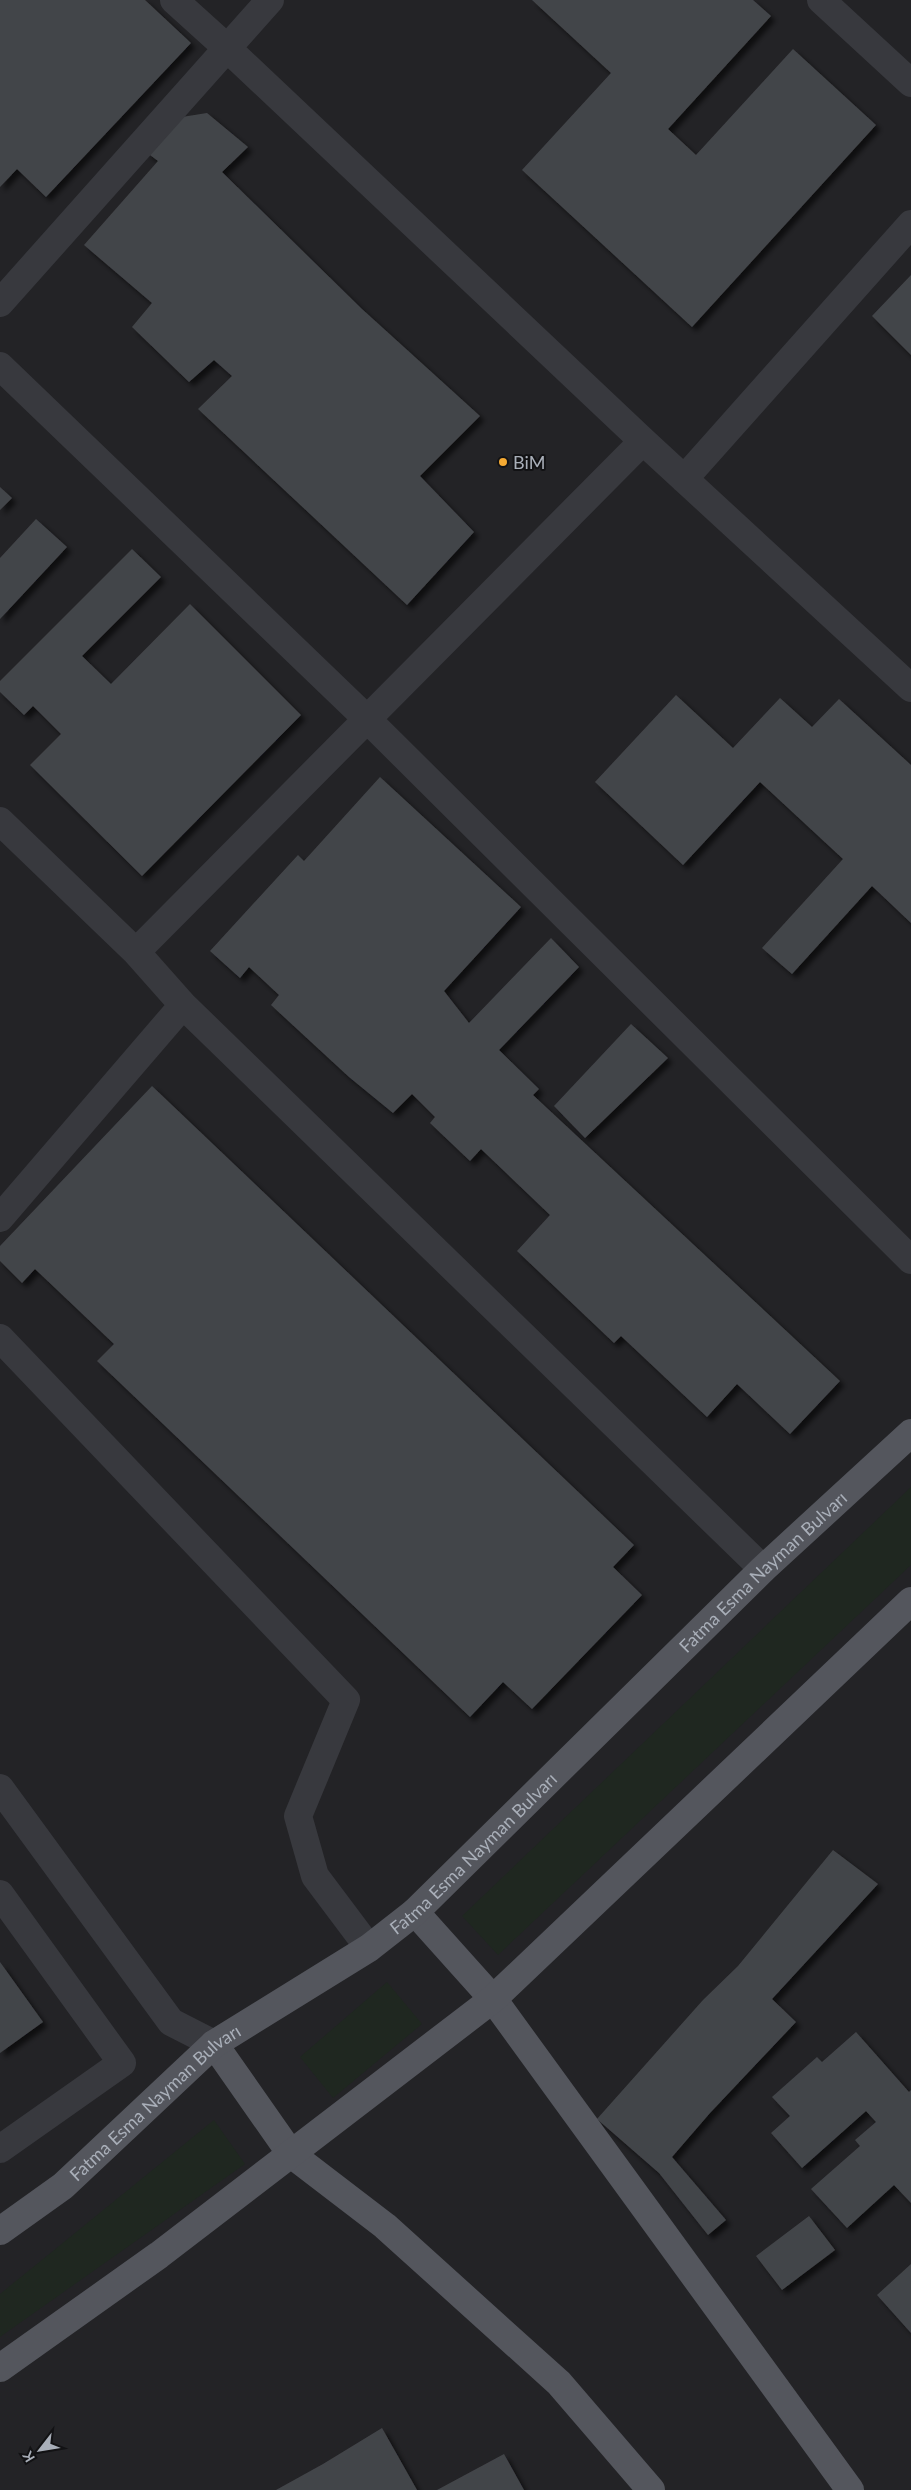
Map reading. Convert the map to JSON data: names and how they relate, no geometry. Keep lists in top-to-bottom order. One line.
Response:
{"streets":{"main road":["Fatma Esma Nayman Bulvarı"]},"places":["BiM"],"north":"bottom left"}
